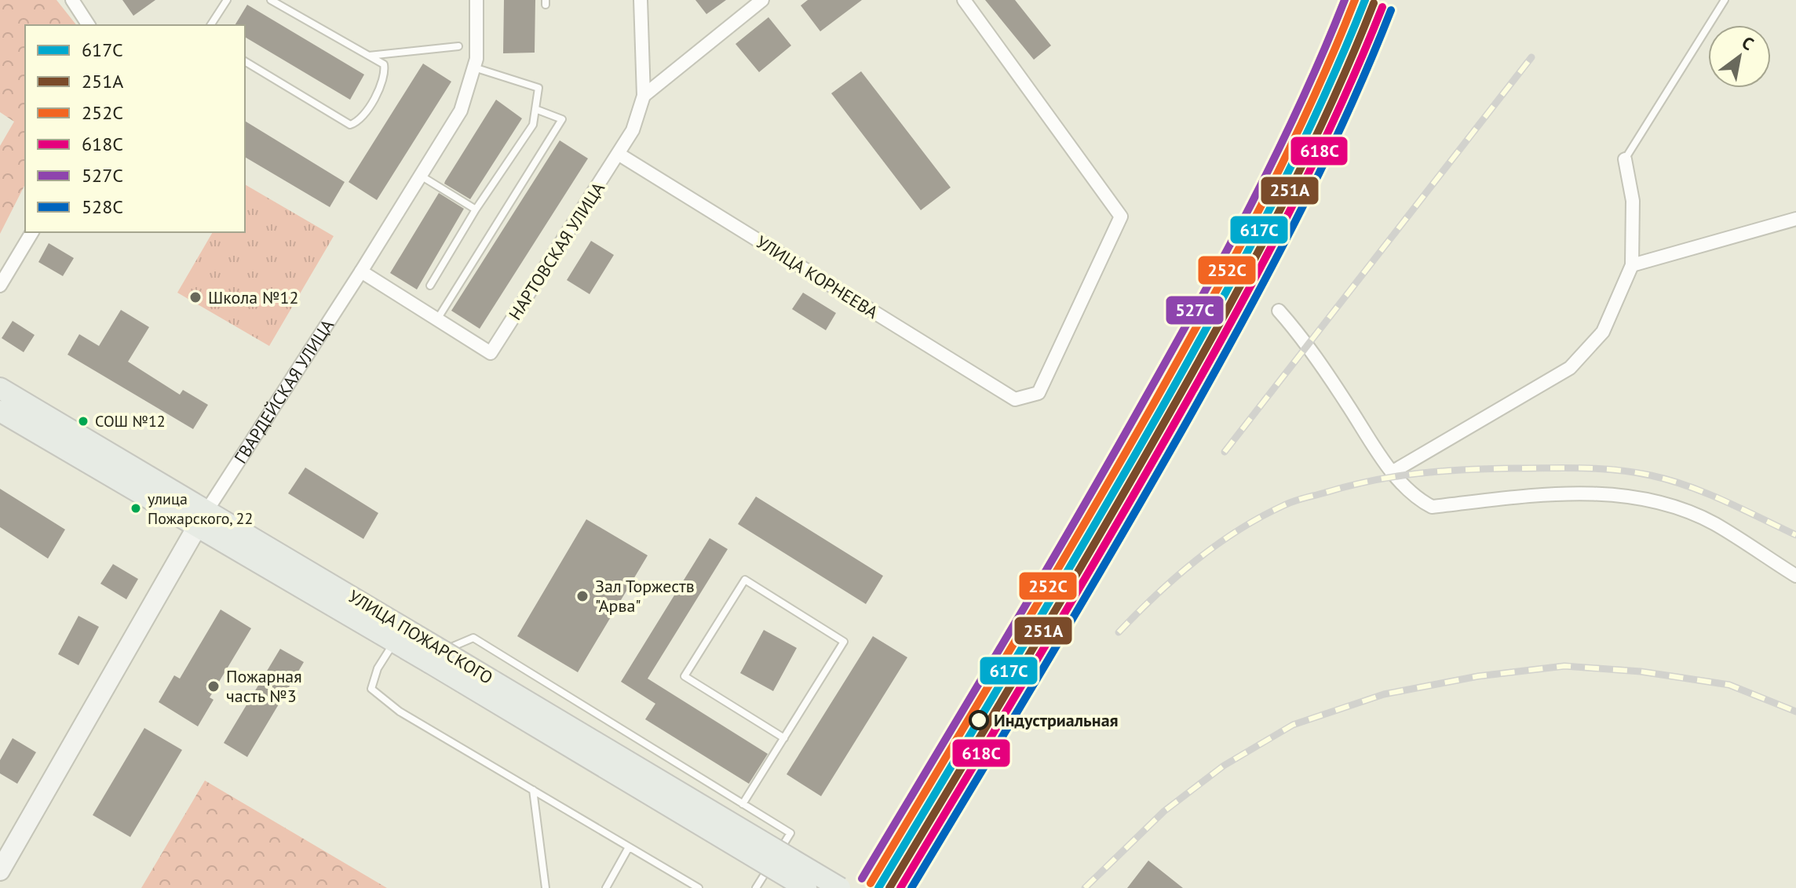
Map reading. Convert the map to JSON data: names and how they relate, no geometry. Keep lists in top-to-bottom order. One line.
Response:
{"streets":{"main road":["УЛИЦА ПОЖАРСКОГО"],"street":["НАРТОВСКАЯ УЛИЦА","УЛИЦА КОРНЕЕВА","ГВАРДЕЙСКАЯ УЛИЦА"]},"crossings":[["НАРТОВСКАЯ УЛИЦА","УЛИЦА КОРНЕЕВА"],["НАРТОВСКАЯ УЛИЦА","ГВАРДЕЙСКАЯ УЛИЦА"],["ГВАРДЕЙСКАЯ УЛИЦА","УЛИЦА ПОЖАРСКОГО"]],"places":["Школа №12","СОШ №12","улица Пожарского, 22","Зал Торжеств \"Арва\"","Пожарная часть №3","Индустриальная"],"lines":["transit line 617C","transit line 252С","transit line 527С","transit line 251А","transit line 618С","transit line 528С"],"legend":["617C","251А","252С","618С","527С","528С"],"north":"top right"}
